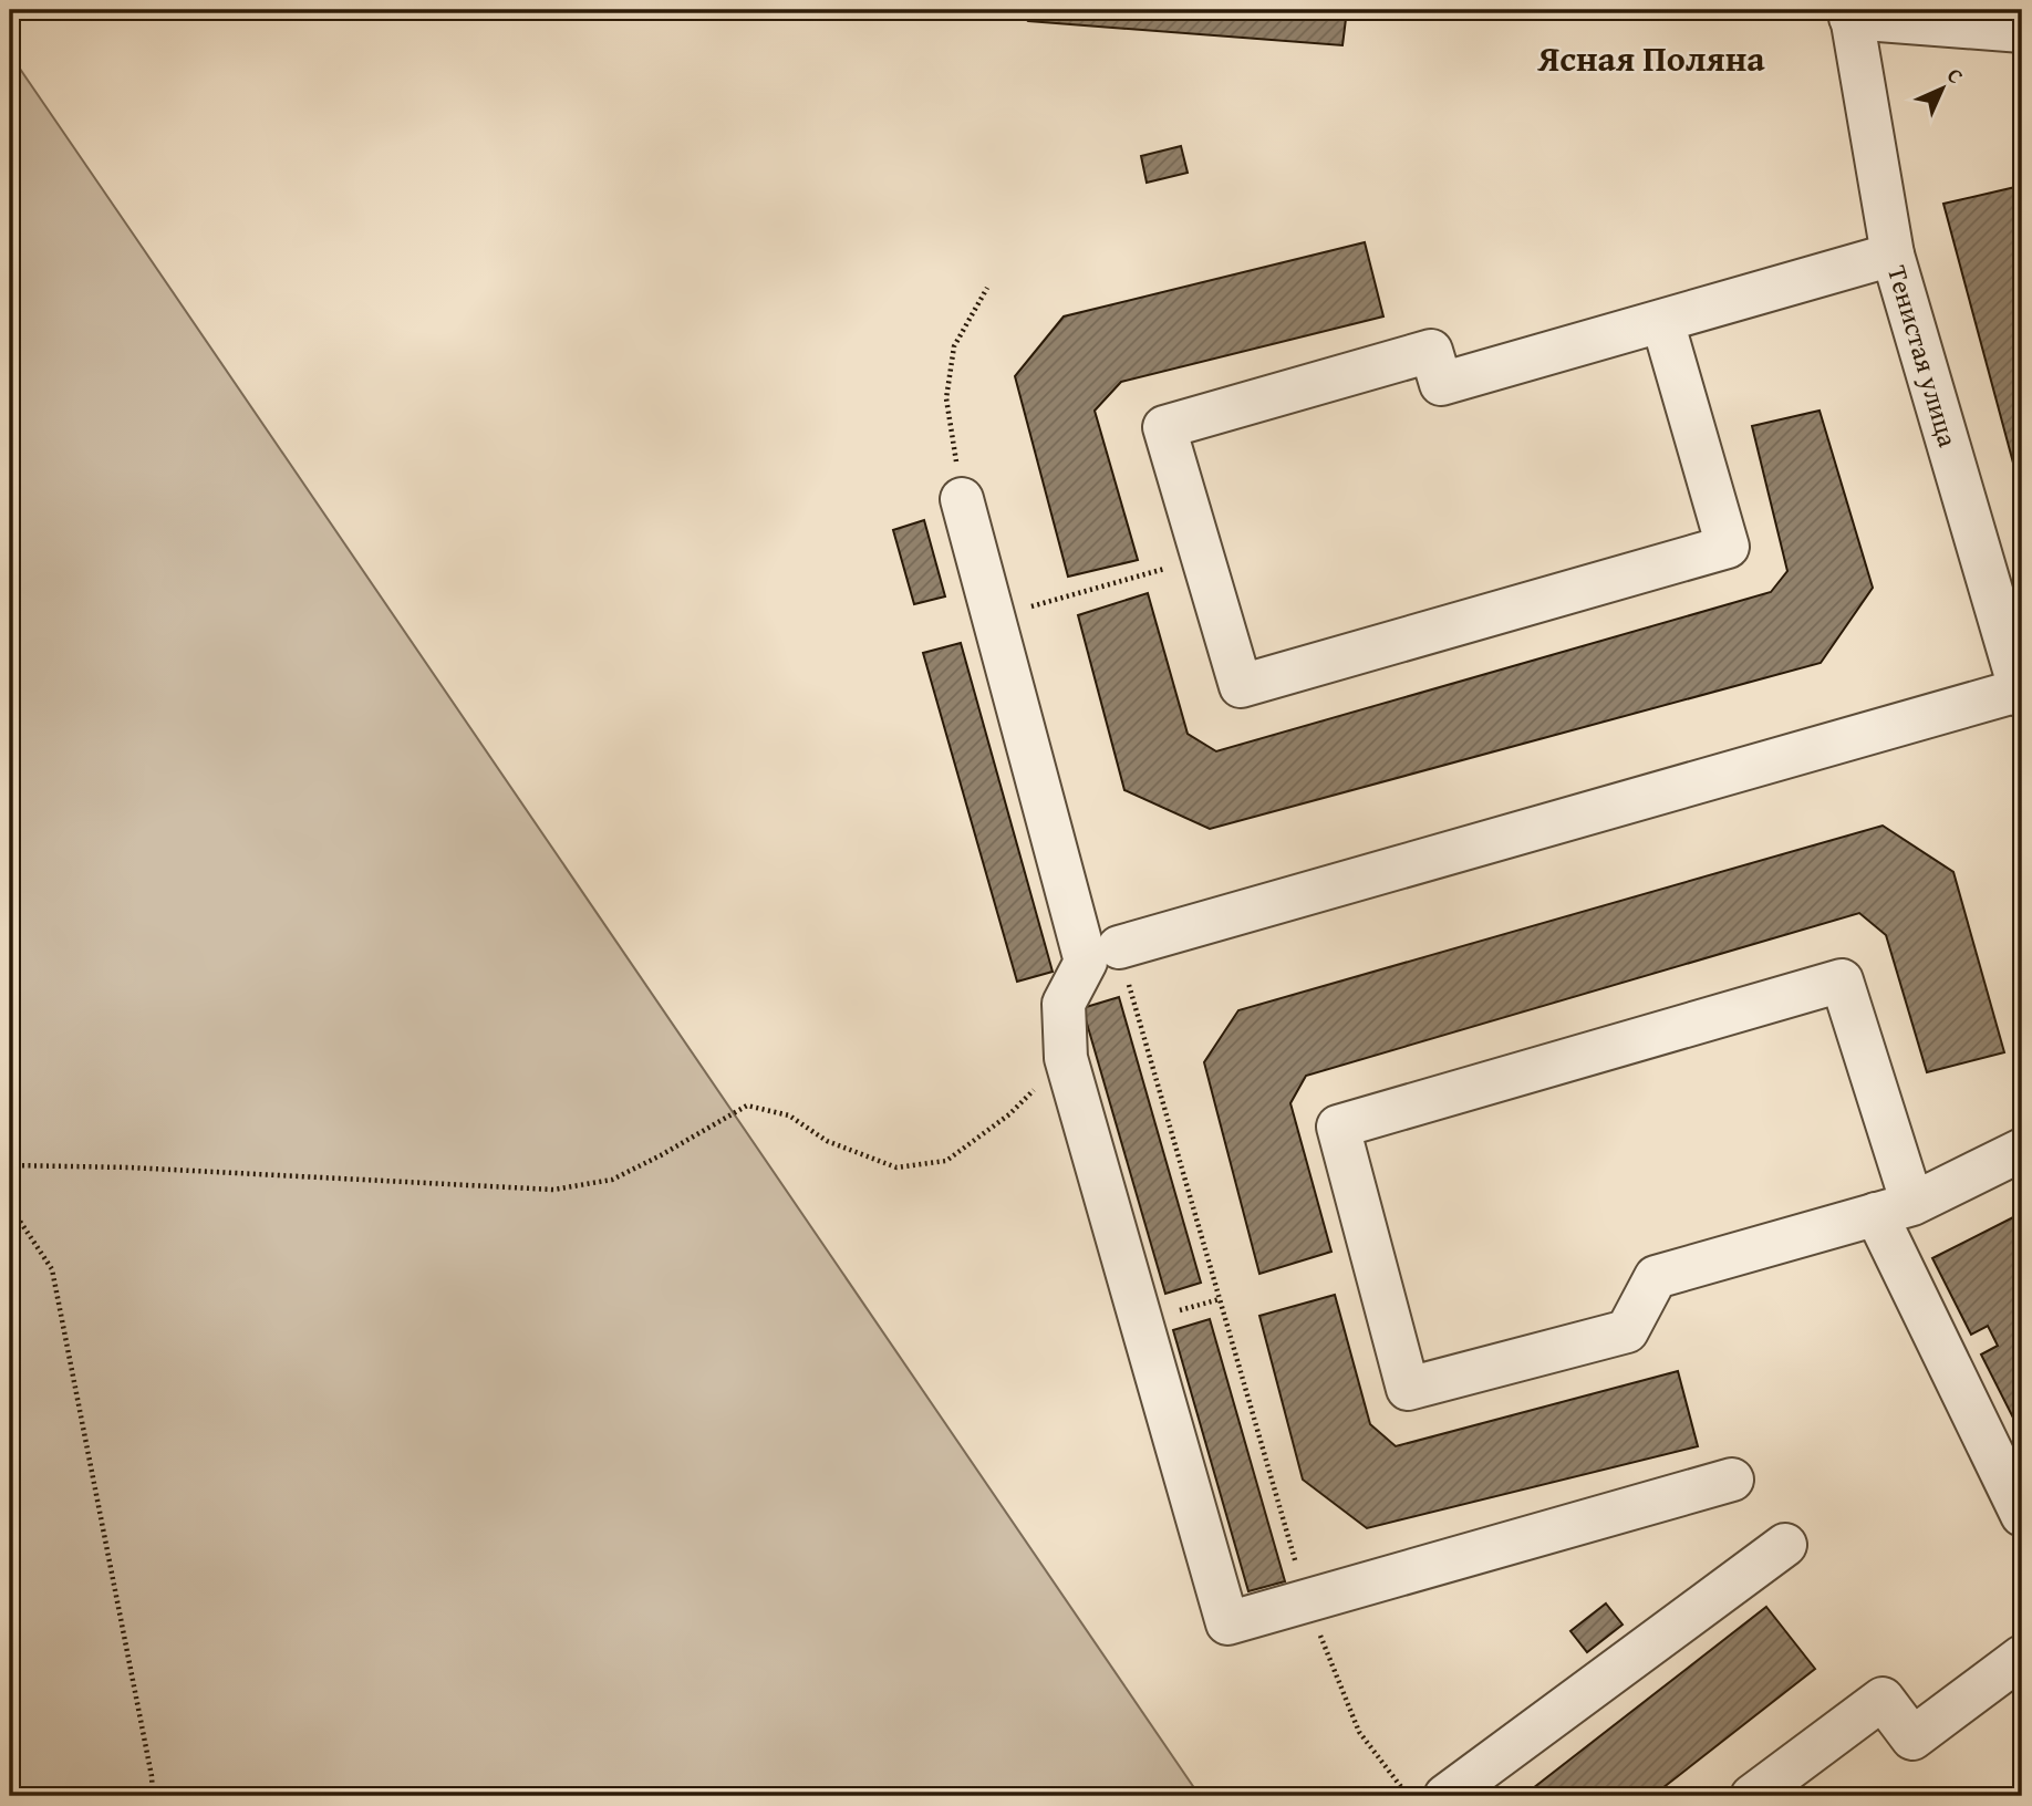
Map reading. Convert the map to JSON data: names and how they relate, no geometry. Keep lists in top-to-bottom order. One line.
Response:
{"streets":{"street":["Тенистая улица"]},"districts":["Ясная Поляна"],"north":"top right"}
